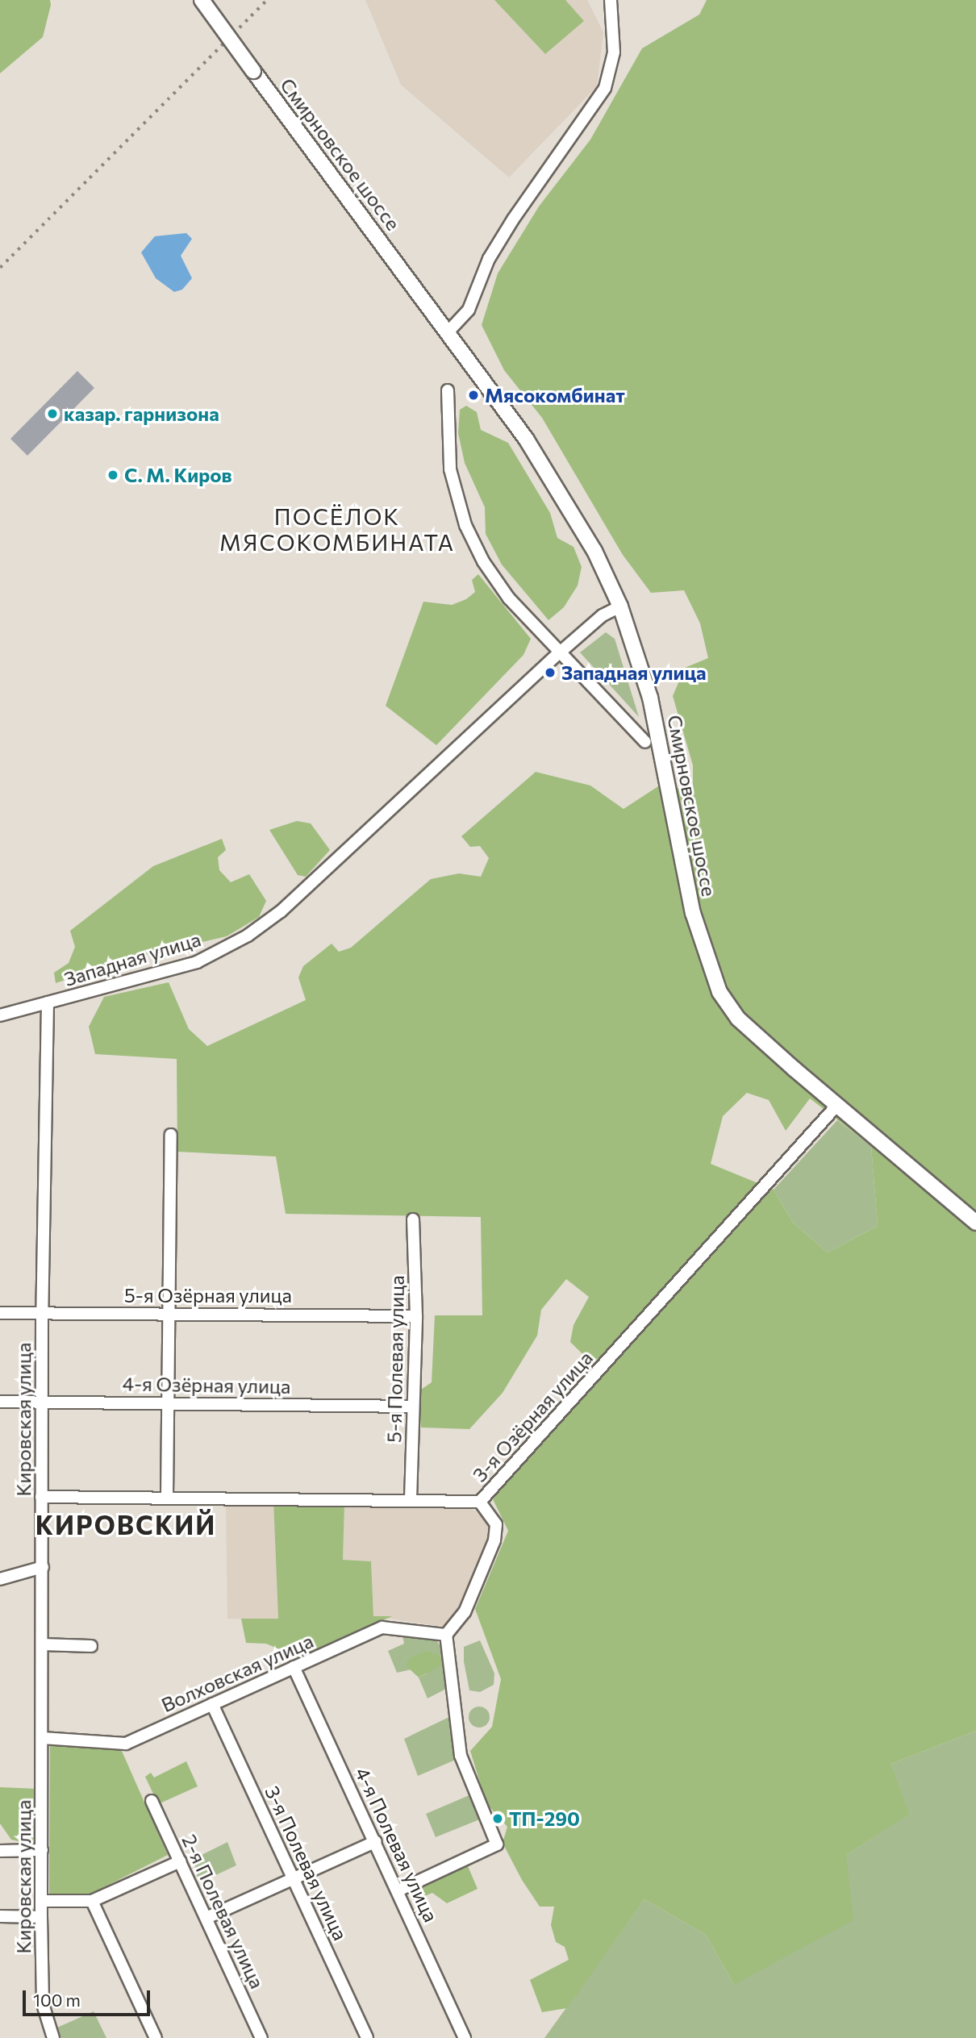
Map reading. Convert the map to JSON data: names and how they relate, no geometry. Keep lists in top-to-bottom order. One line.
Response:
{"streets":{"main road":["Смирновское шоссе"],"street":["Западная улица","5-я Озёрная улица","5-я Полевая улица","4-я Озёрная улица","3-я Озёрная улица","Кировская улица","Волховская улица","4-я Полевая улица","3-я Полевая улица","2-я Полевая улица"]},"crossings":[["Смирновское шоссе","Западная улица"],["Смирновское шоссе","3-я Озёрная улица"],["Западная улица","Кировская улица"],["5-я Озёрная улица","5-я Полевая улица"],["5-я Озёрная улица","Кировская улица"],["5-я Полевая улица","4-я Озёрная улица"],["5-я Полевая улица","3-я Озёрная улица"],["4-я Озёрная улица","Кировская улица"],["3-я Озёрная улица","Кировская улица"],["Кировская улица","Волховская улица"],["Волховская улица","4-я Полевая улица"],["Волховская улица","3-я Полевая улица"]],"districts":["ПОСЁЛОК МЯСОКОМБИНАТА","КИРОВСКИЙ"],"places":["Мясокомбинат","казар. гарнизона","С. М. Киров","Западная улица","ТП-290"],"scale_bar":"100 m"}
